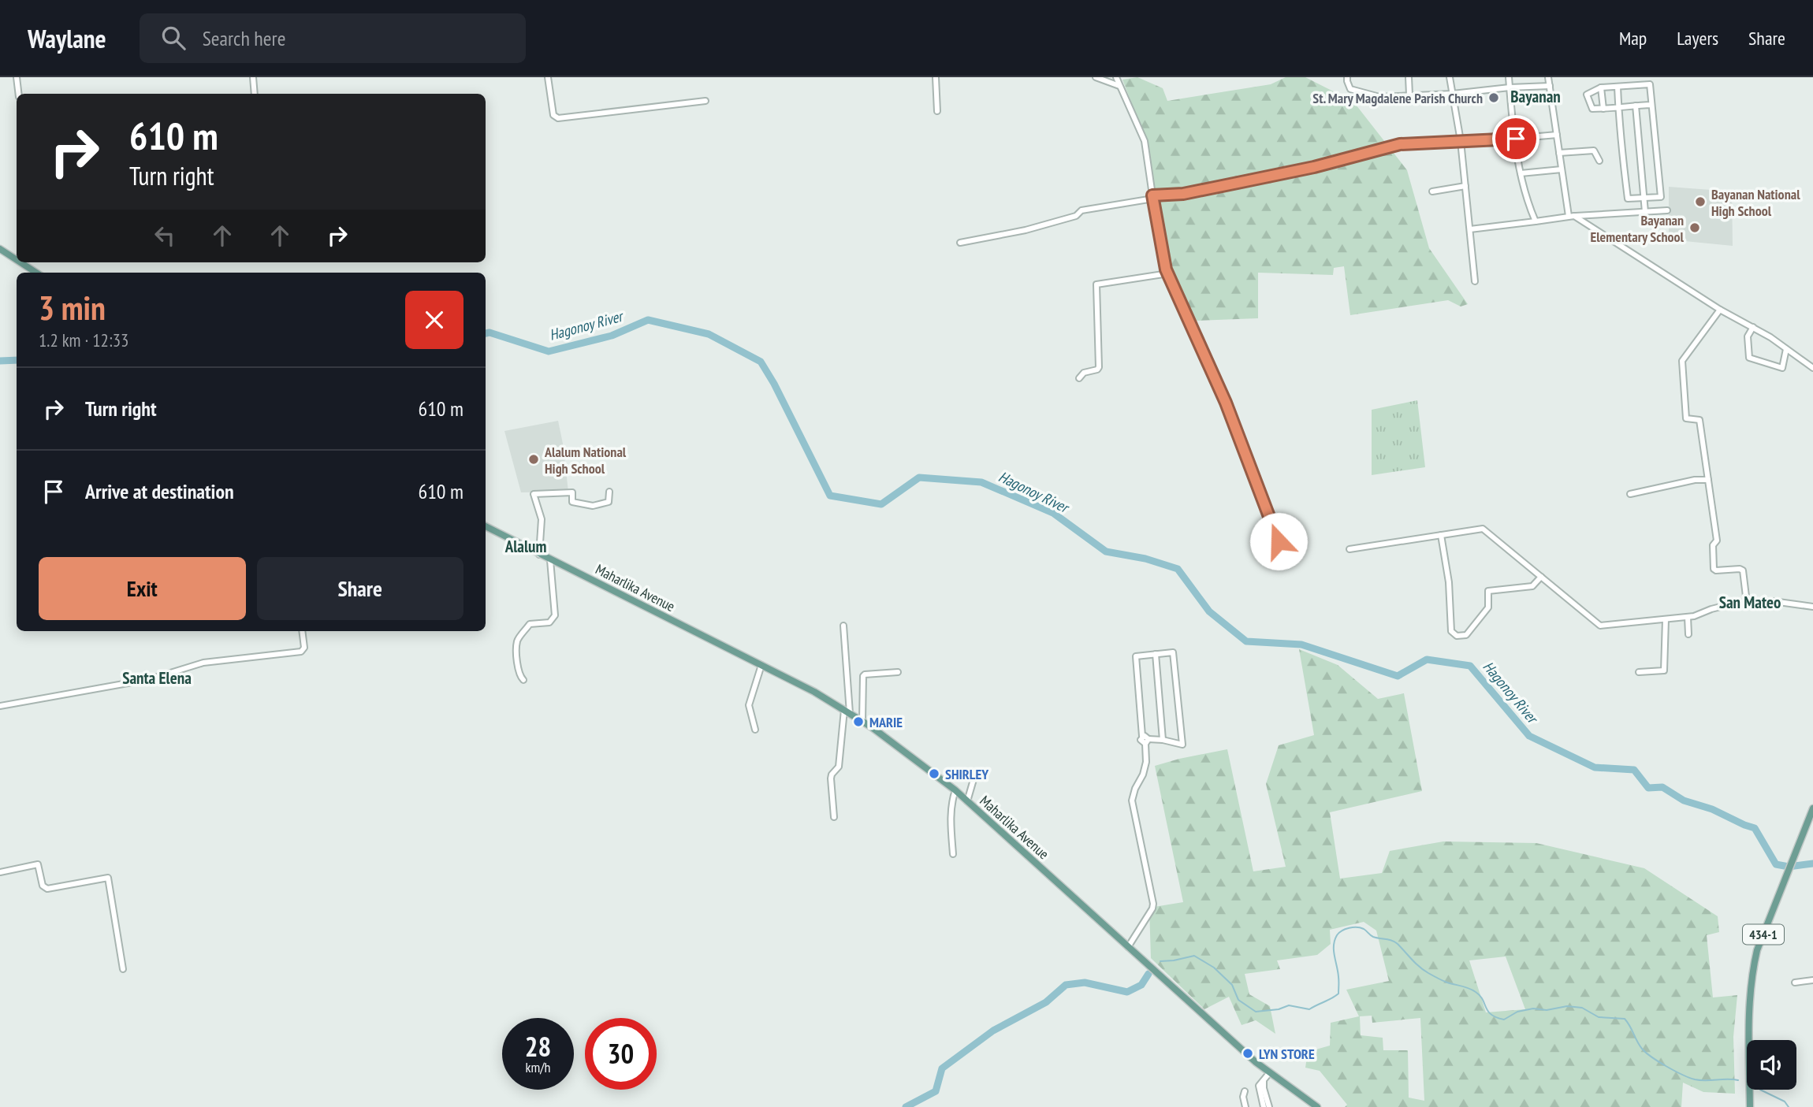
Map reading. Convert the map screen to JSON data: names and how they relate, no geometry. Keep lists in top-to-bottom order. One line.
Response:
{"streets":{"main road":["Maharlika Avenue","434-1"]},"districts":["Bayanan","Alalum","San Mateo","Santa Elena"],"water":["Hagonoy River"],"places":["St. Mary Magdalene Parish Church","Bayanan National High School","Bayanan Elementary School","Alalum National High School","MARIE","SHIRLEY","LYN STORE"],"page":{"header":"Waylane","search":"Search here","nav":["Map","Layers","Share"],"turn":["610 m","Turn right"],"heading":["3 min","1.2 km · 12:33"],"list":[{"name":"Turn right","value":"610 m"},{"name":"Arrive at destination","value":"610 m"}],"buttons":["Exit","Share"],"speed":"28 km/h","limit":"30"}}
